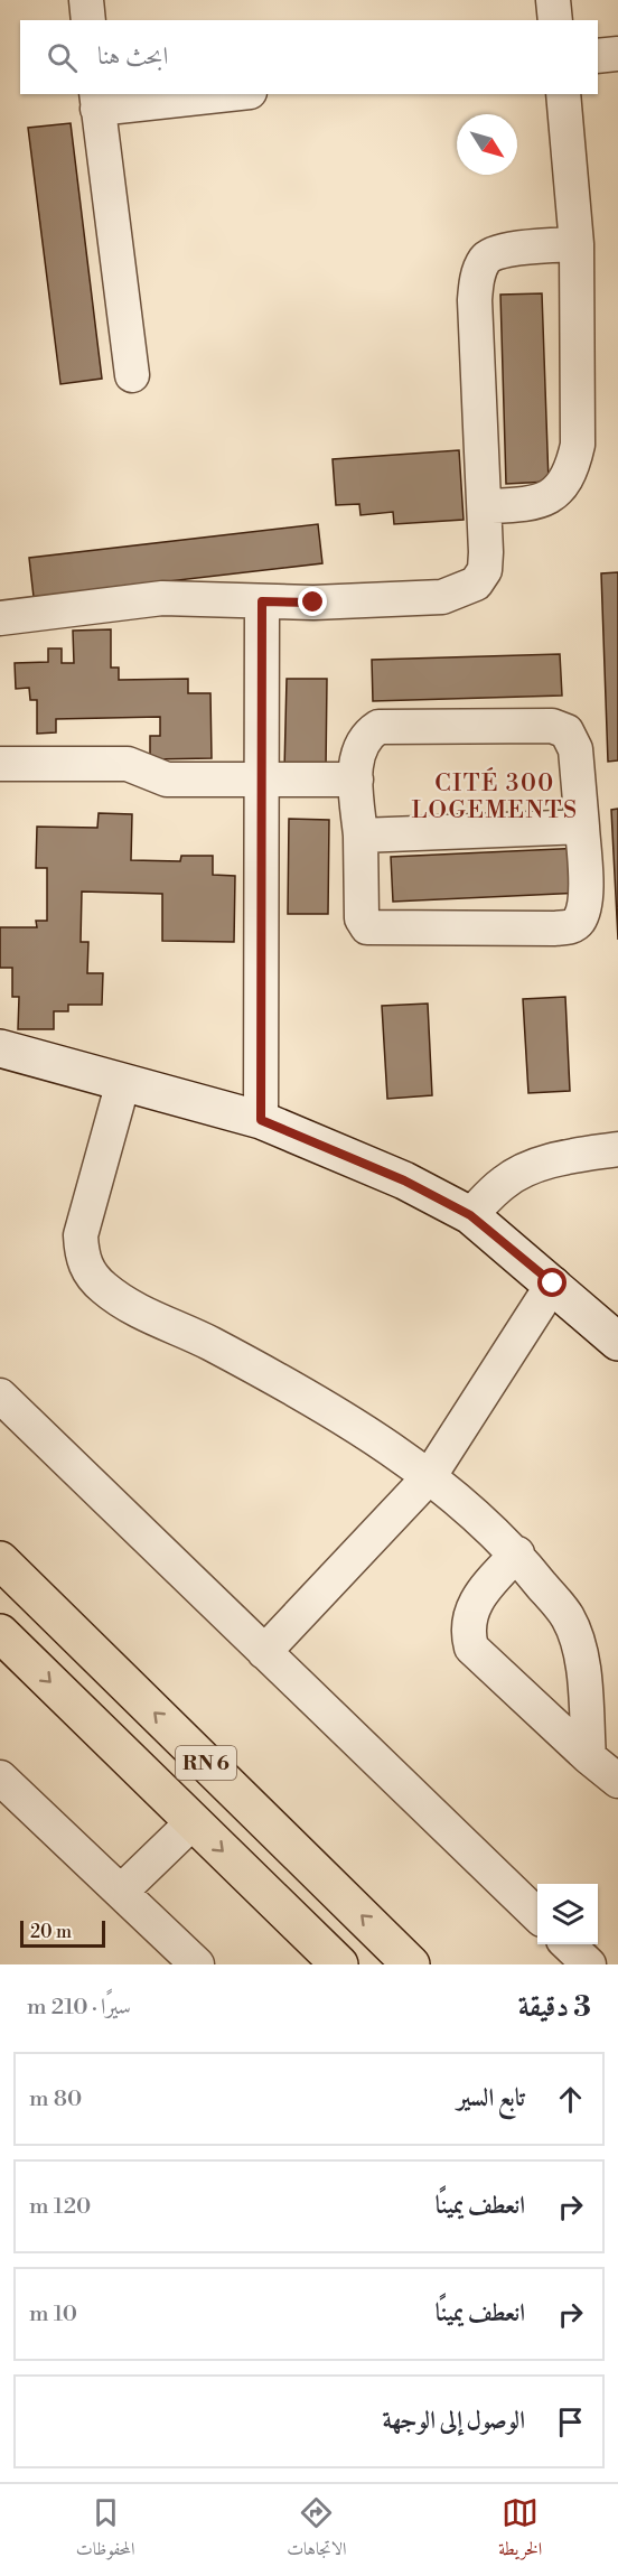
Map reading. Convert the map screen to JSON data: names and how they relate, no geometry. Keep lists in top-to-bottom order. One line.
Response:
{"streets":{"highway":["RN 6"]},"districts":["CITÉ 300 LOGEMENTS"],"scale_bar":"20 m","north":"bottom right","page":{"search":"ابحث هنا","scale":"20 m","heading":["3 دقيقة","سيرًا · 210 m"],"list":[["تابع السير","80 m"],["انعطف يمينًا","120 m"],["انعطف يمينًا","10 m"],"الوصول إلى الوجهة"],"nav":["الخريطة","الاتجاهات","المحفوظات"]}}
